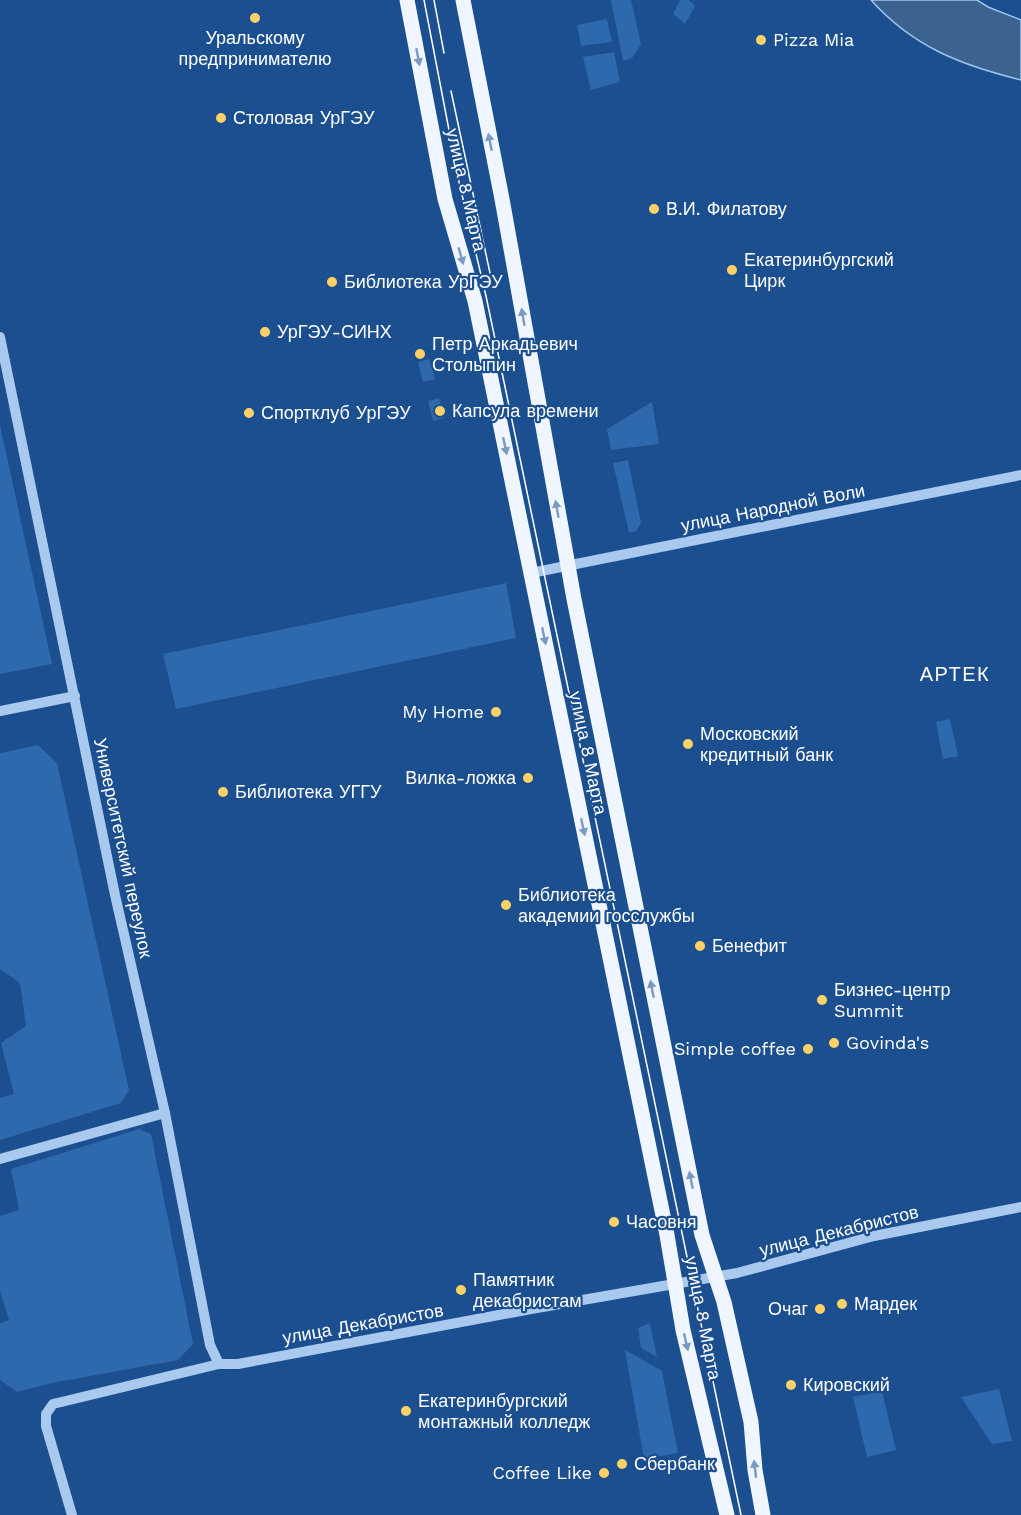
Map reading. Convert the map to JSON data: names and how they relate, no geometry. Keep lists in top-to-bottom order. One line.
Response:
{"streets":{"main road":["улица 8 Марта"],"street":["улица Народной Воли","Университетский переулок","улица Декабристов"]},"crossings":[["улица 8 Марта","улица Народной Воли"],["улица 8 Марта","улица Декабристов"],["Университетский переулок","улица Декабристов"]],"districts":["АРТЕК"],"places":["Уральскому предпринимателю","Pizza Mia","Столовая УрГЭУ","В.И. Филатову","Екатеринбургский Цирк","Библиотека УрГЭУ","УрГЭУ-СИНХ","Петр Аркадьевич Столыпин","Капсула времени","Спортклуб УрГЭУ","My Home","Московский кредитный банк","Вилка-ложка","Библиотека УГГУ","Библиотека академии госслужбы","Бенефит","Бизнес-центр Summit","Govinda's","Simple coffee","Часовня","Памятник декабристам","Мардек","Очаг","Кировский","Екатеринбургский монтажный колледж","Сбербанк","Coffee Like"]}
